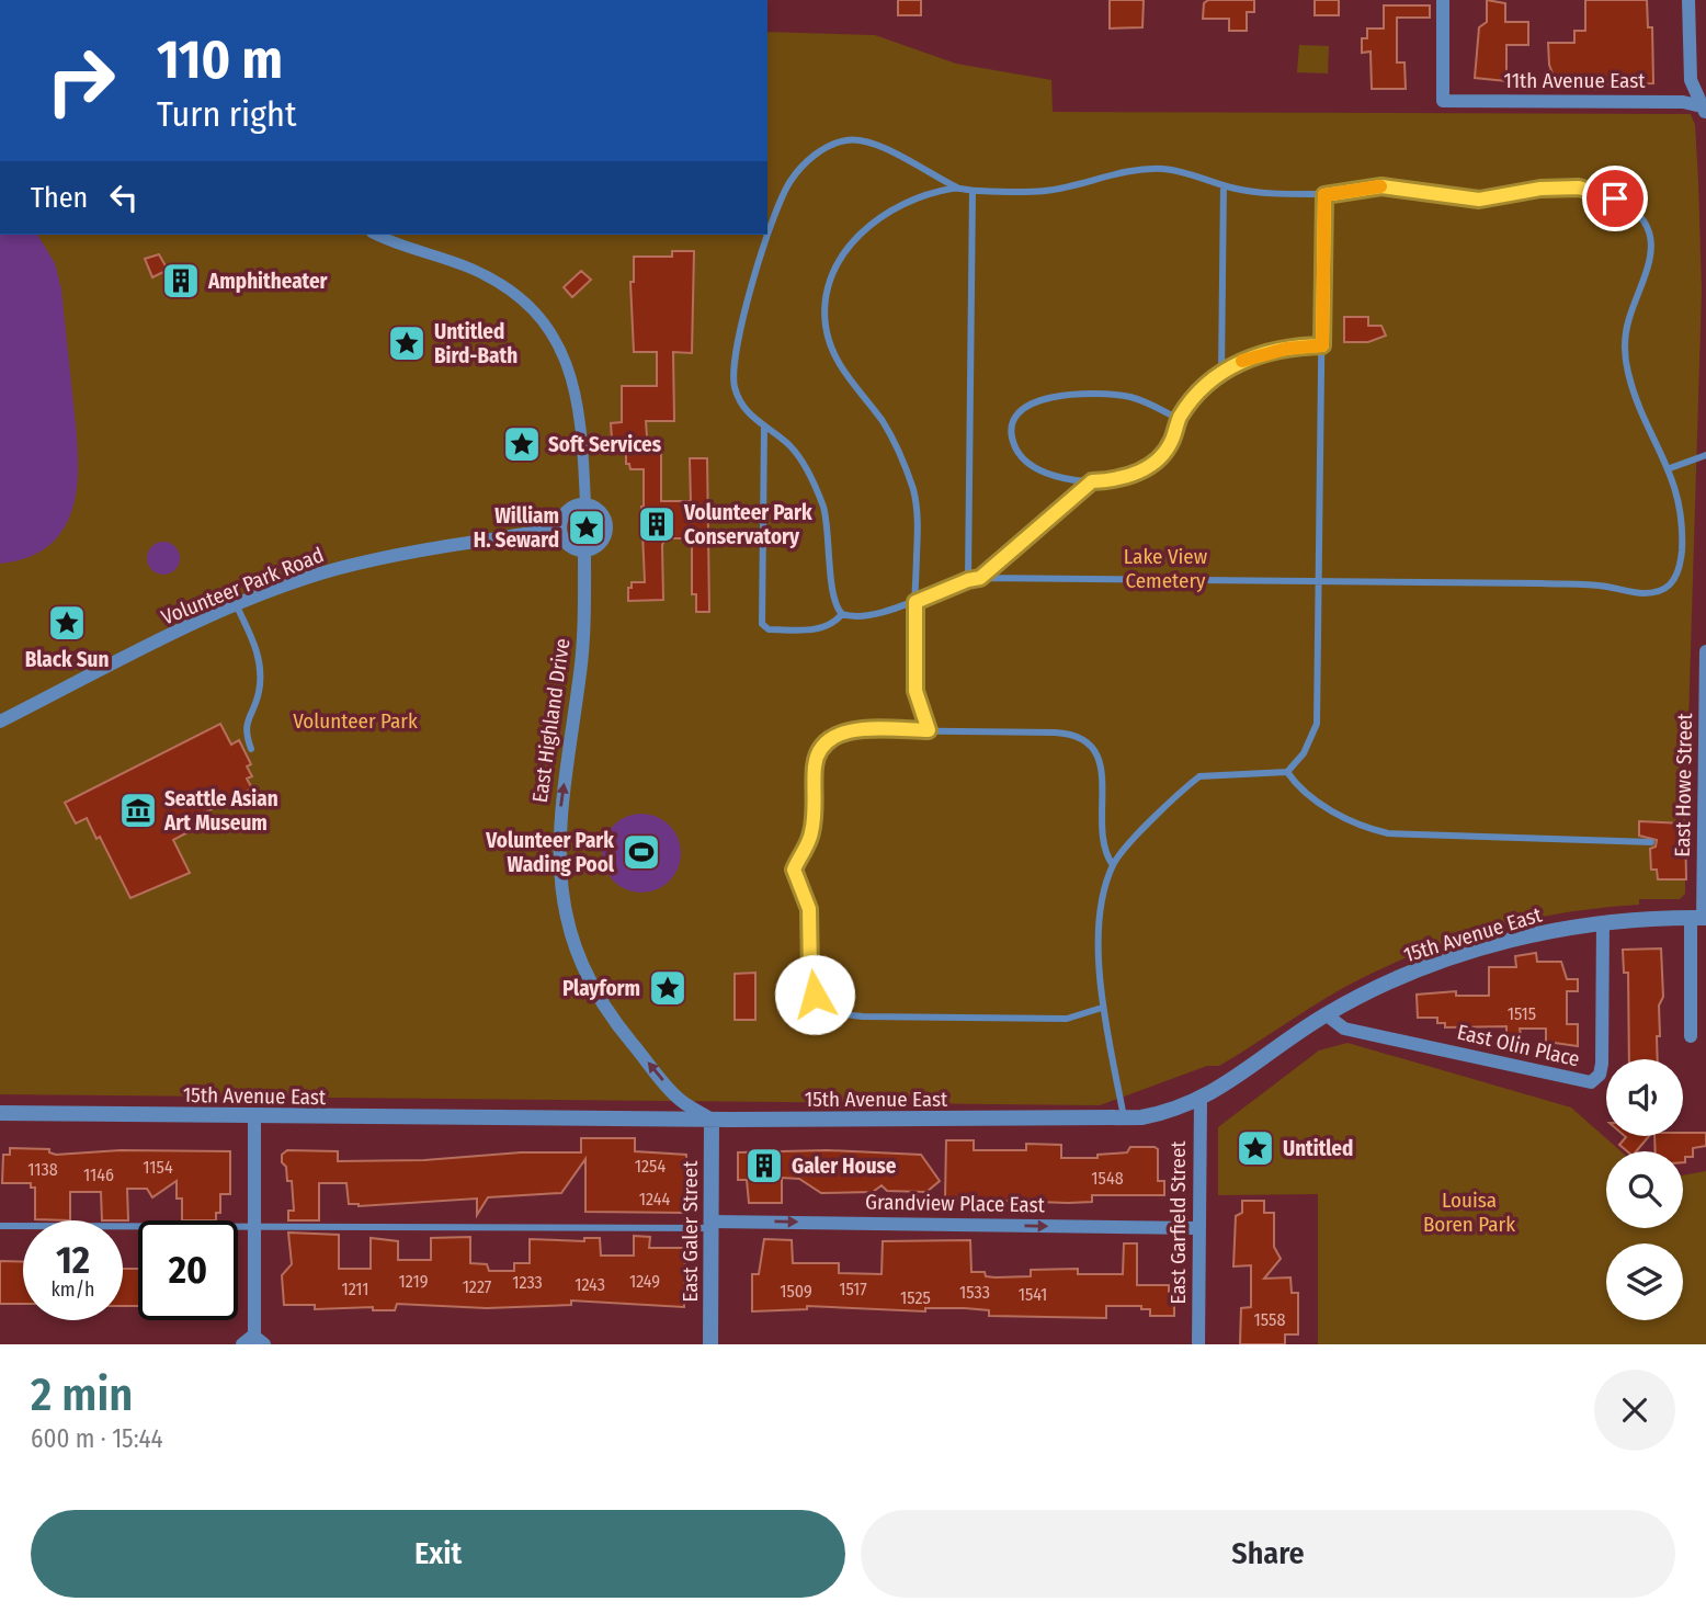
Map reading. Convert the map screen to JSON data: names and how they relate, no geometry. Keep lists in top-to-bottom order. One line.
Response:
{"streets":{"street":["11th Avenue East","Volunteer Park Road","East Highland Drive","East Howe Street","15th Avenue East","East Olin Place","Grandview Place East","East Garfield Street","East Galer Street"]},"crossings":[["Volunteer Park Road","East Highland Drive"],["East Highland Drive","15th Avenue East"],["East Highland Drive","East Galer Street"],["East Howe Street","15th Avenue East"],["15th Avenue East","East Olin Place"],["15th Avenue East","East Garfield Street"],["15th Avenue East","East Galer Street"],["Grandview Place East","East Garfield Street"],["Grandview Place East","East Galer Street"]],"one_way":["East Highland Drive","Grandview Place East"],"parks":["Lake View Cemetery","Volunteer Park","Louisa Boren Park"],"places":{"building":["Amphitheater","Volunteer Park Conservatory","Galer House"],"place":["Untitled Bird-Bath","Soft Services","William H. Seward","Black Sun","Playform","Untitled"],"museum":["Seattle Asian Art Museum"],"sports":["Volunteer Park Wading Pool"]},"house_numbers":["1515","1254","1154","1138","1146","1548","1244","1219","1249","1233","1243","1227","1211","1517","1509","1533","1541","1525","1558"],"page":{"turn":["110 m","Turn right"],"then":"Then","speed":"12 km/h","limit":"20","heading":["2 min","600 m · 15:44"],"buttons":["Exit","Share"]}}
